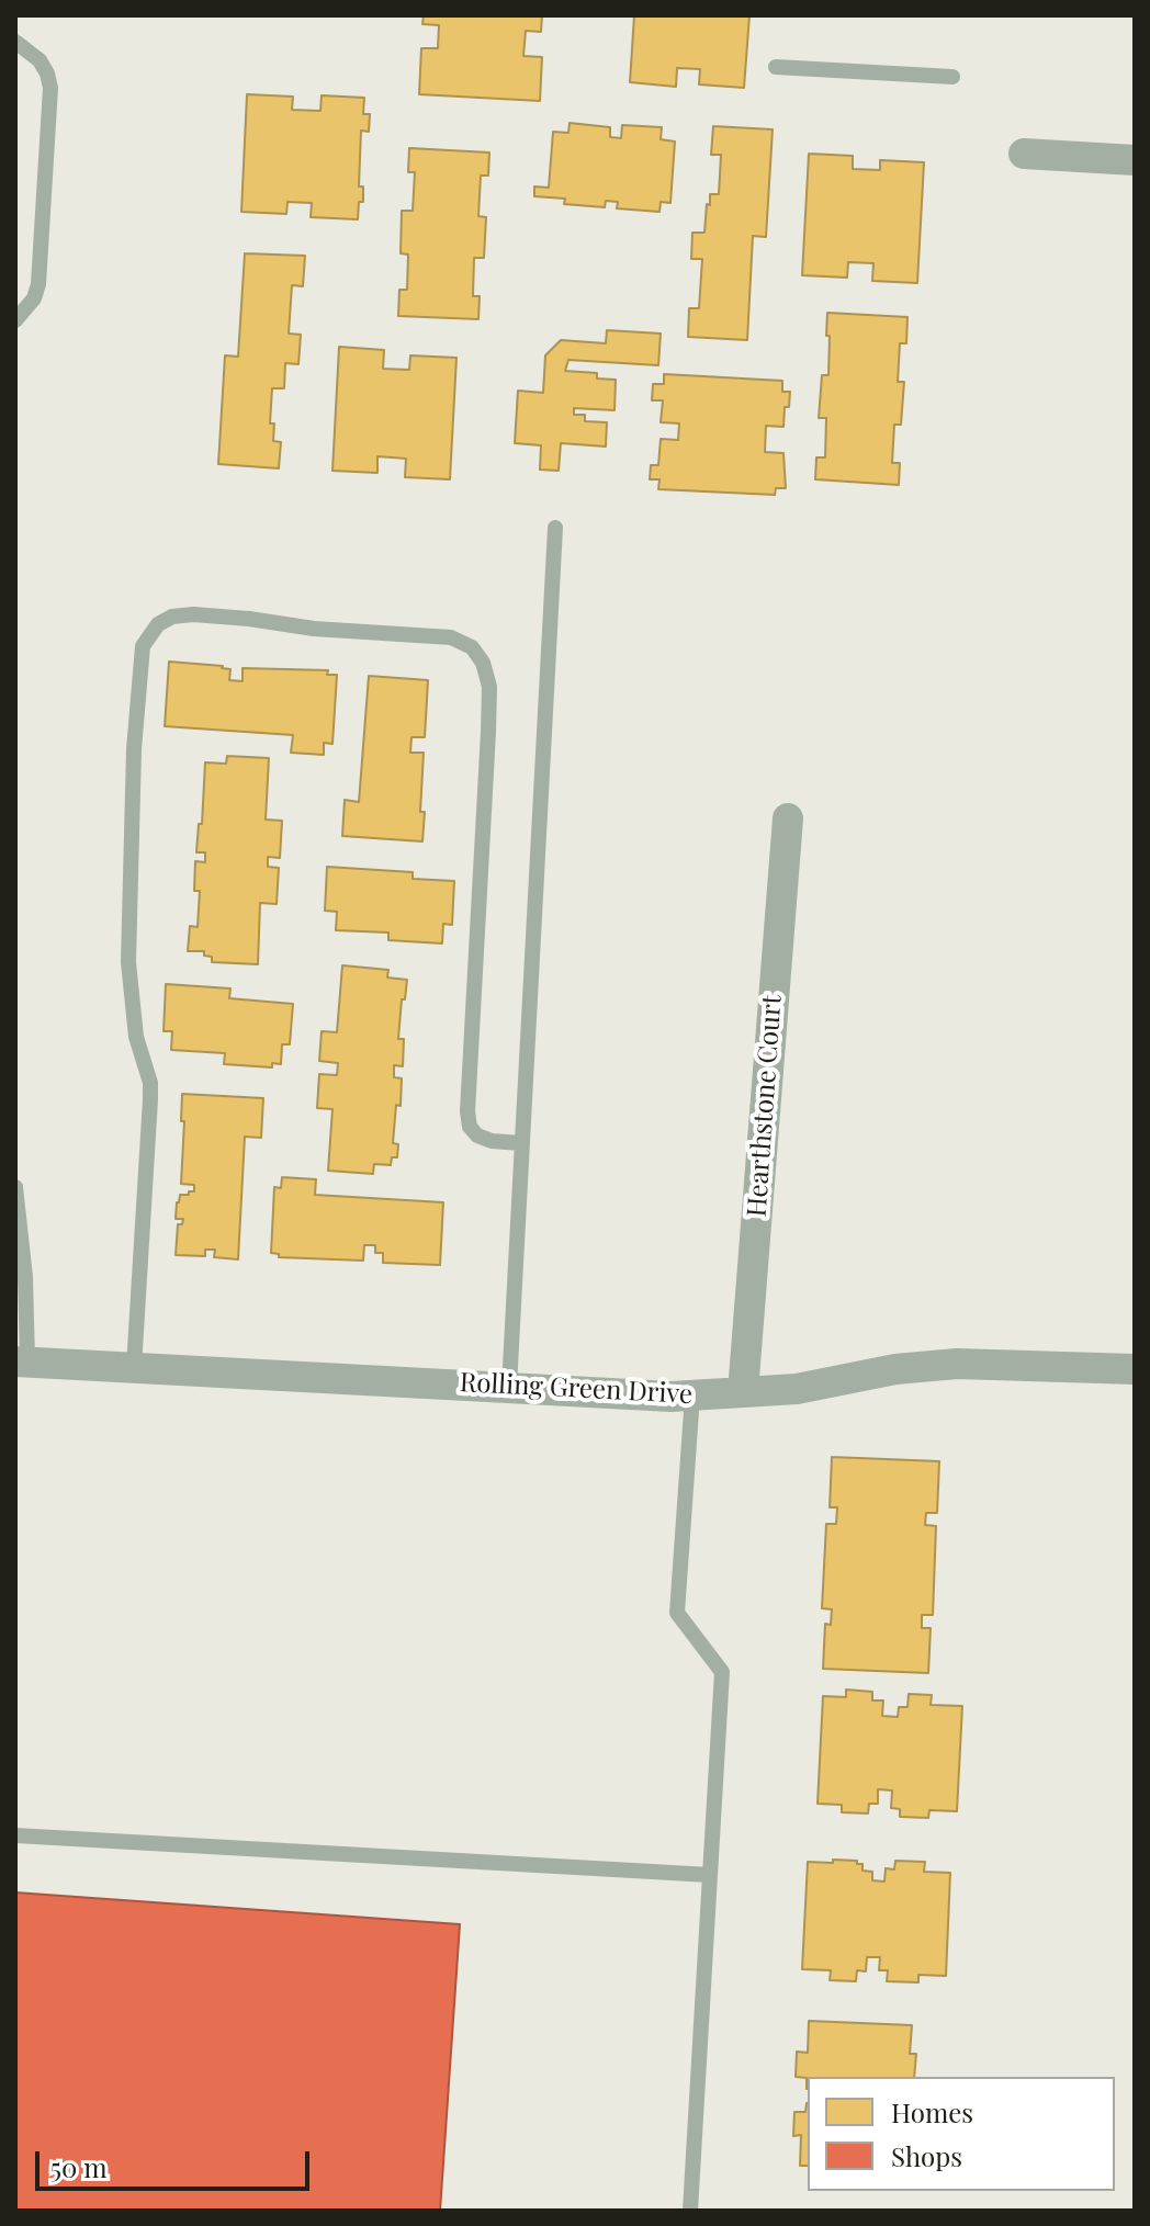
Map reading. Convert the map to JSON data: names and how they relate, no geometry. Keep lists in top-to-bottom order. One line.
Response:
{"streets":{"street":["Hearthstone Court","Rolling Green Drive"]},"crossings":[["Hearthstone Court","Rolling Green Drive"]],"legend":["Homes","Shops"],"scale_bar":"50 m"}
